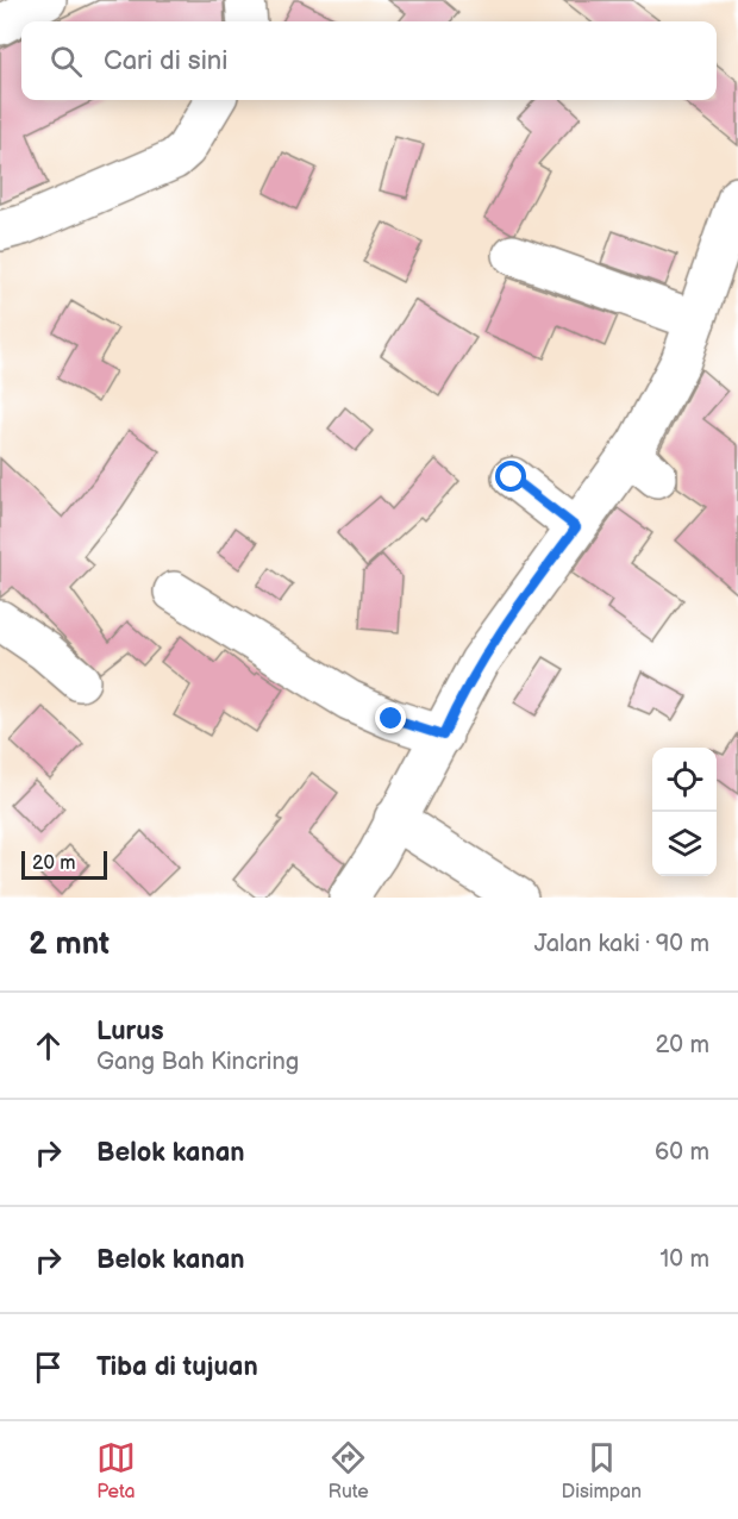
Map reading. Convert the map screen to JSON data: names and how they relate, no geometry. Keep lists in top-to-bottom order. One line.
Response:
{"scale_bar":"20 m","page":{"search":"Cari di sini","scale":"20 m","heading":["2 mnt","Jalan kaki · 90 m"],"list":[["Lurus","Gang Bah Kincring","20 m"],["Belok kanan","60 m"],["Belok kanan","10 m"],"Tiba di tujuan"],"nav":["Peta","Rute","Disimpan"]}}
